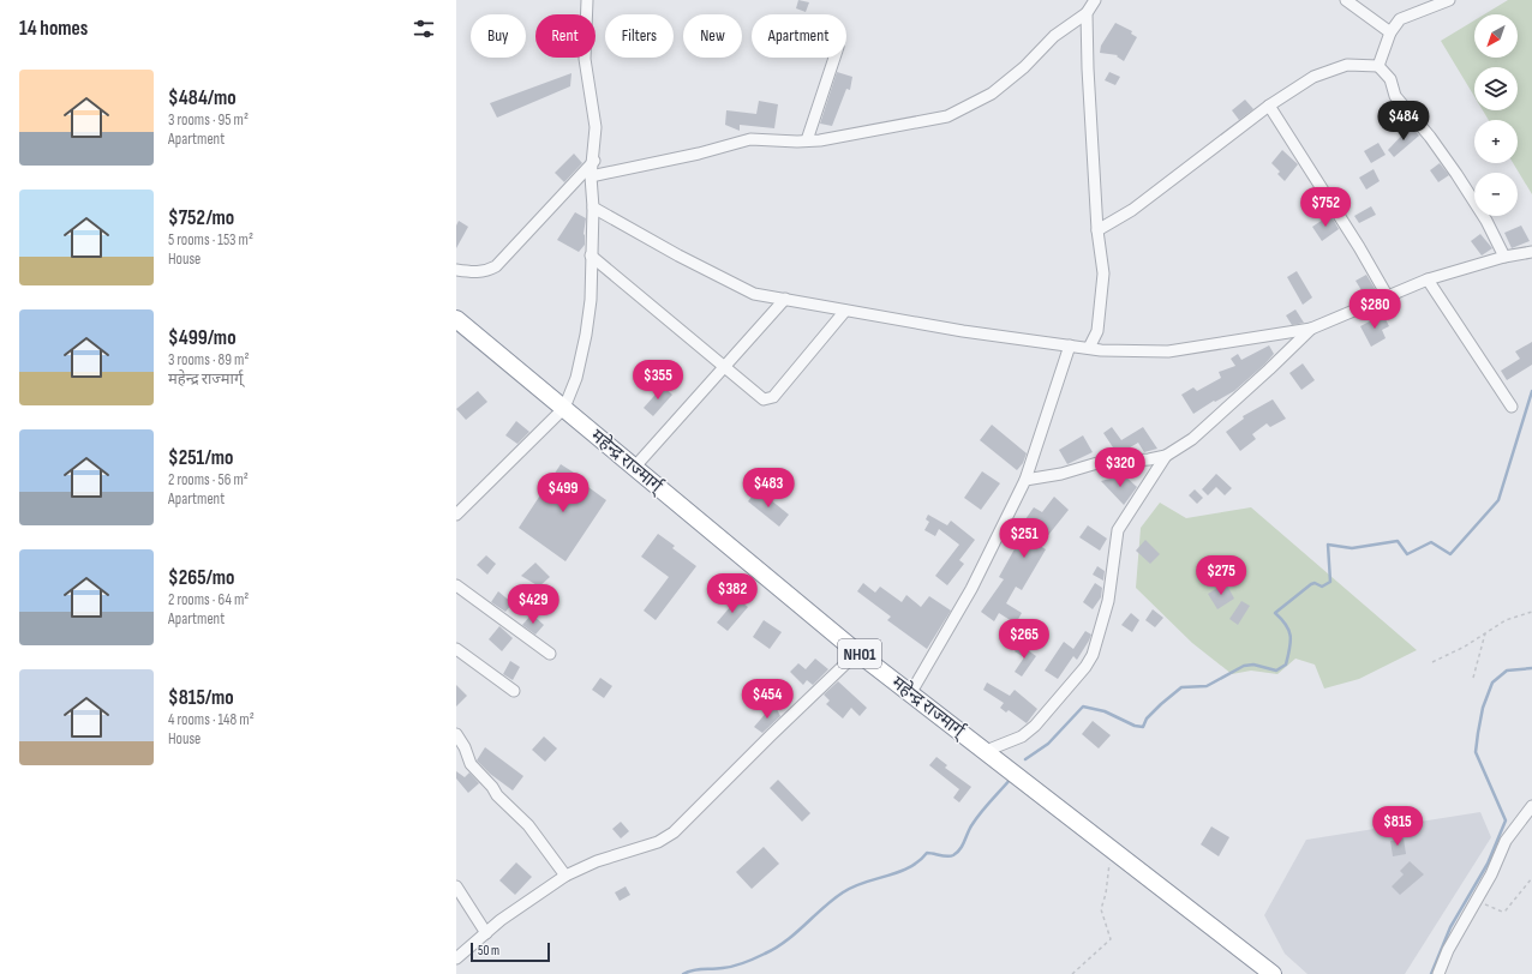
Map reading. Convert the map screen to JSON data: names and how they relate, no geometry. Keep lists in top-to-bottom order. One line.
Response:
{"streets":{"highway":["महेन्द्र राज्मार्ग्","NH01"]},"scale_bar":"50 m","north":"bottom left","page":{"heading":"14 homes","map_buttons":["+","−"],"chip":["Buy","Rent","Filters","New","Apartment"],"list":[{"name":"$484/mo","note":"3 rooms · 95 m² · Apartment"},{"name":"$752/mo","note":"5 rooms · 153 m² · House"},{"name":"$499/mo","note":"3 rooms · 89 m² · महेन्द्र राज्मार्ग्"},{"name":"$251/mo","note":"2 rooms · 56 m² · Apartment"},{"name":"$265/mo","note":"2 rooms · 64 m² · Apartment"},{"name":"$815/mo","note":"4 rooms · 148 m² · House"}],"price":["$484","$752","$280","$355","$320","$483","$499","$251","$275","$382","$429","$265","$454","$815"],"scale":"50 m"}}
